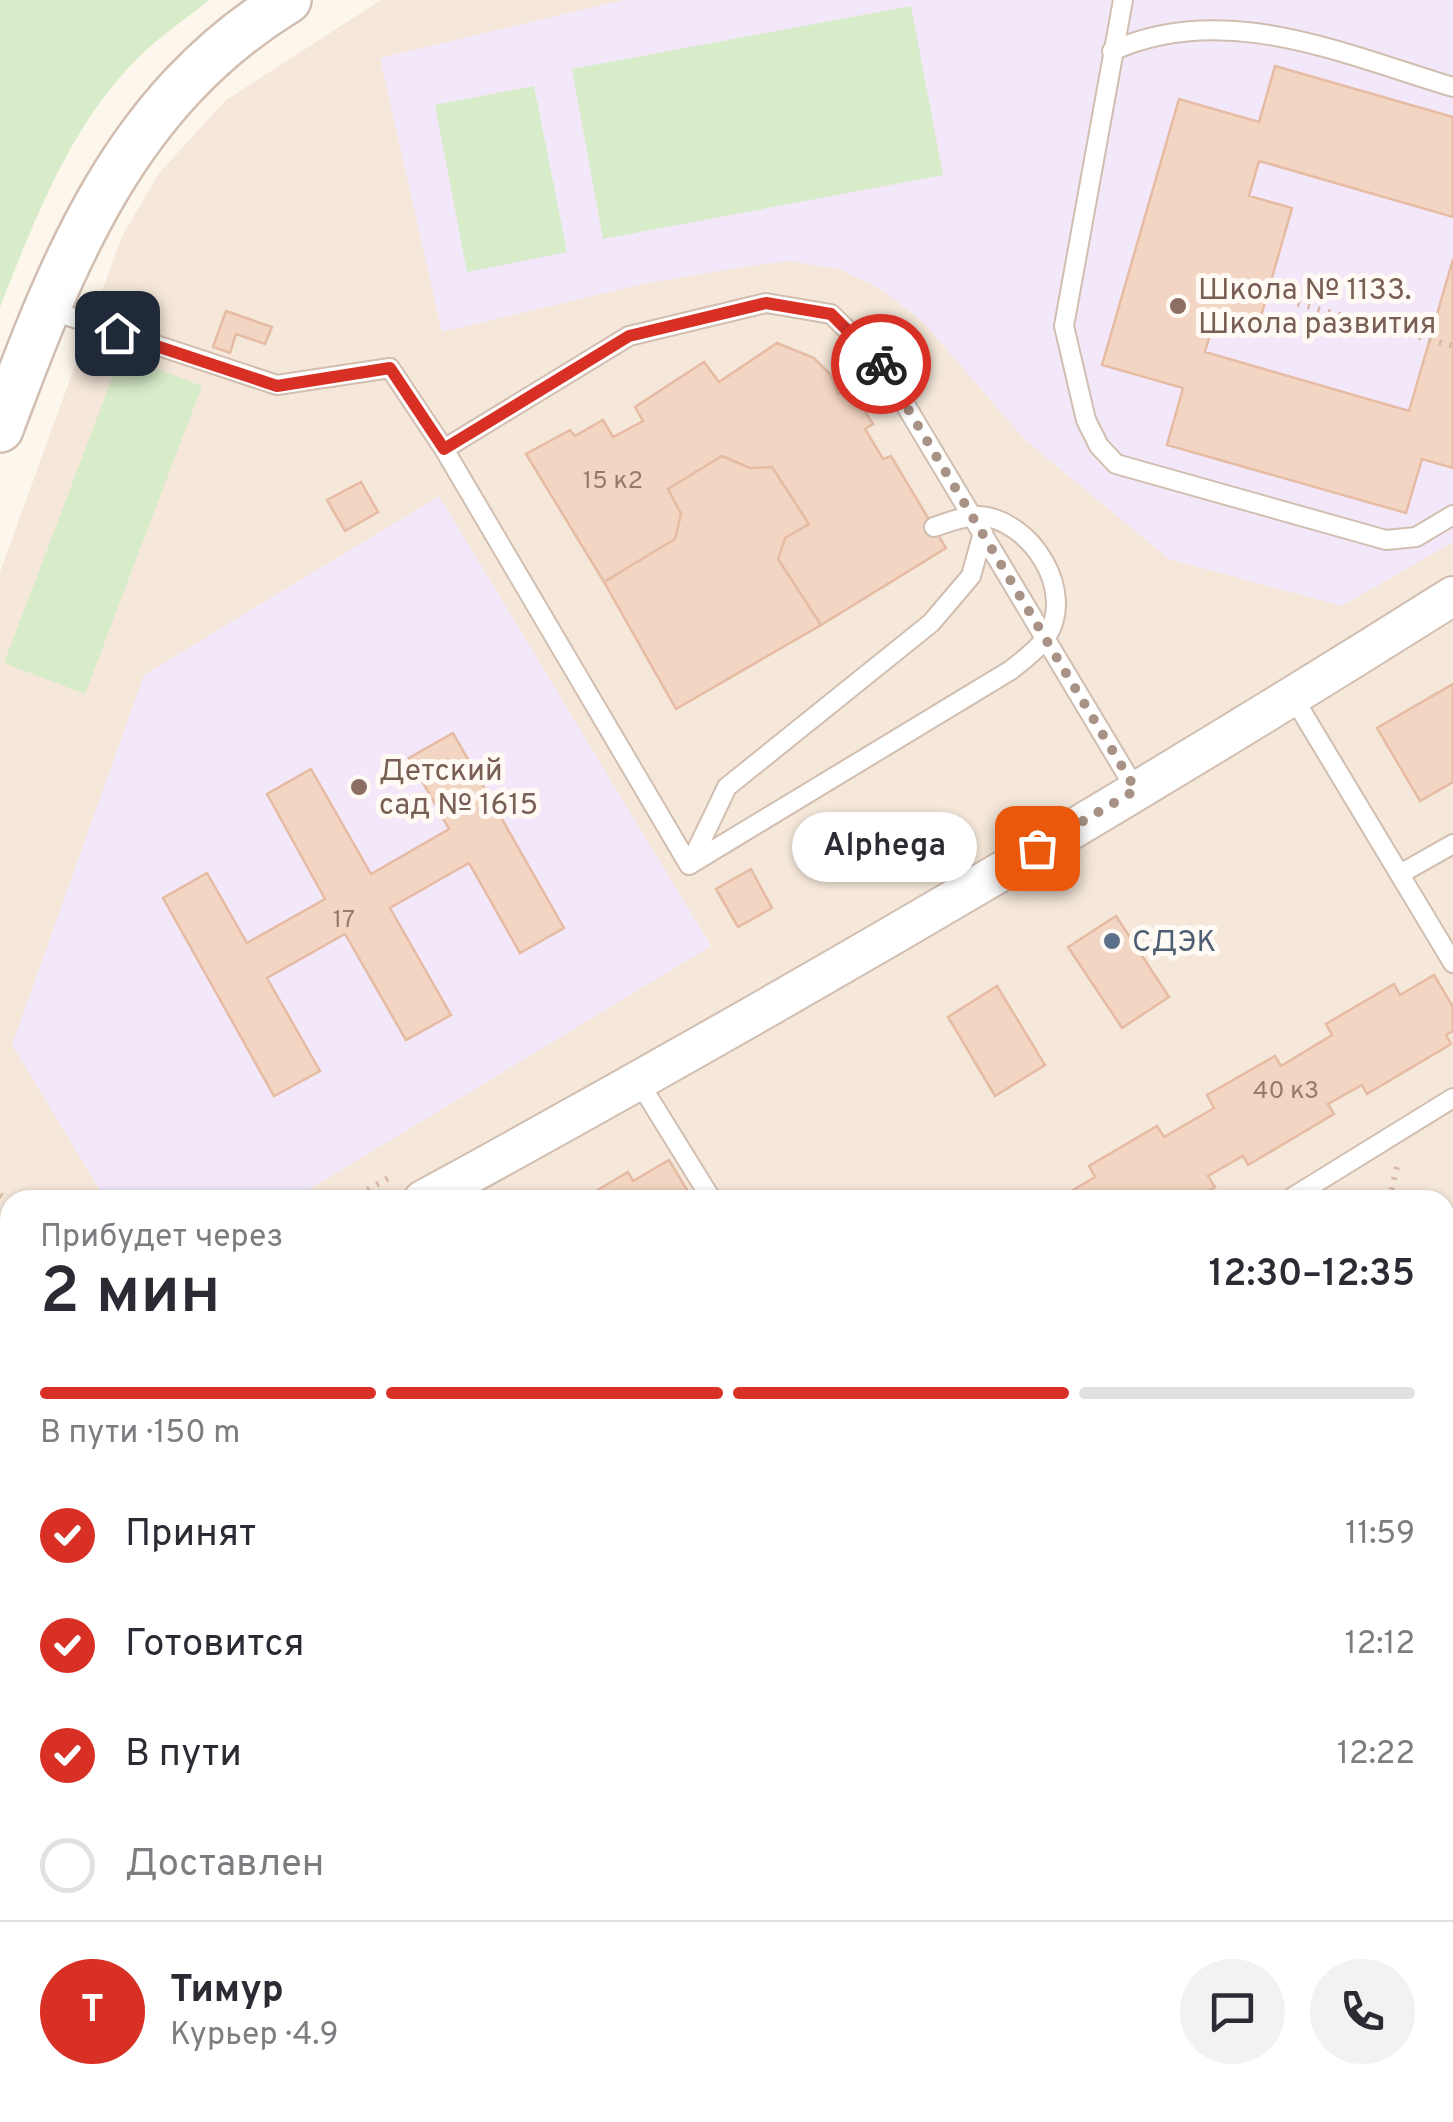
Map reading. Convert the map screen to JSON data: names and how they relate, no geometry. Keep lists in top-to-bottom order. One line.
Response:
{"places":["Школа № 1133. Школа развития","Детский сад № 1615","Alphega","СДЭК"],"house_numbers":["15 к2","17","40 к3"],"page":{"bubble":"Alphega","heading":["2 мин","Прибудет через","12:30–12:35"],"panel":["Тимур","Курьер · 4.9"],"bar":"В пути · 150 m","list":[["Принят","11:59"],["Готовится","12:12"],["В пути","12:22"],"Доставлен"],"round":"Т"}}
